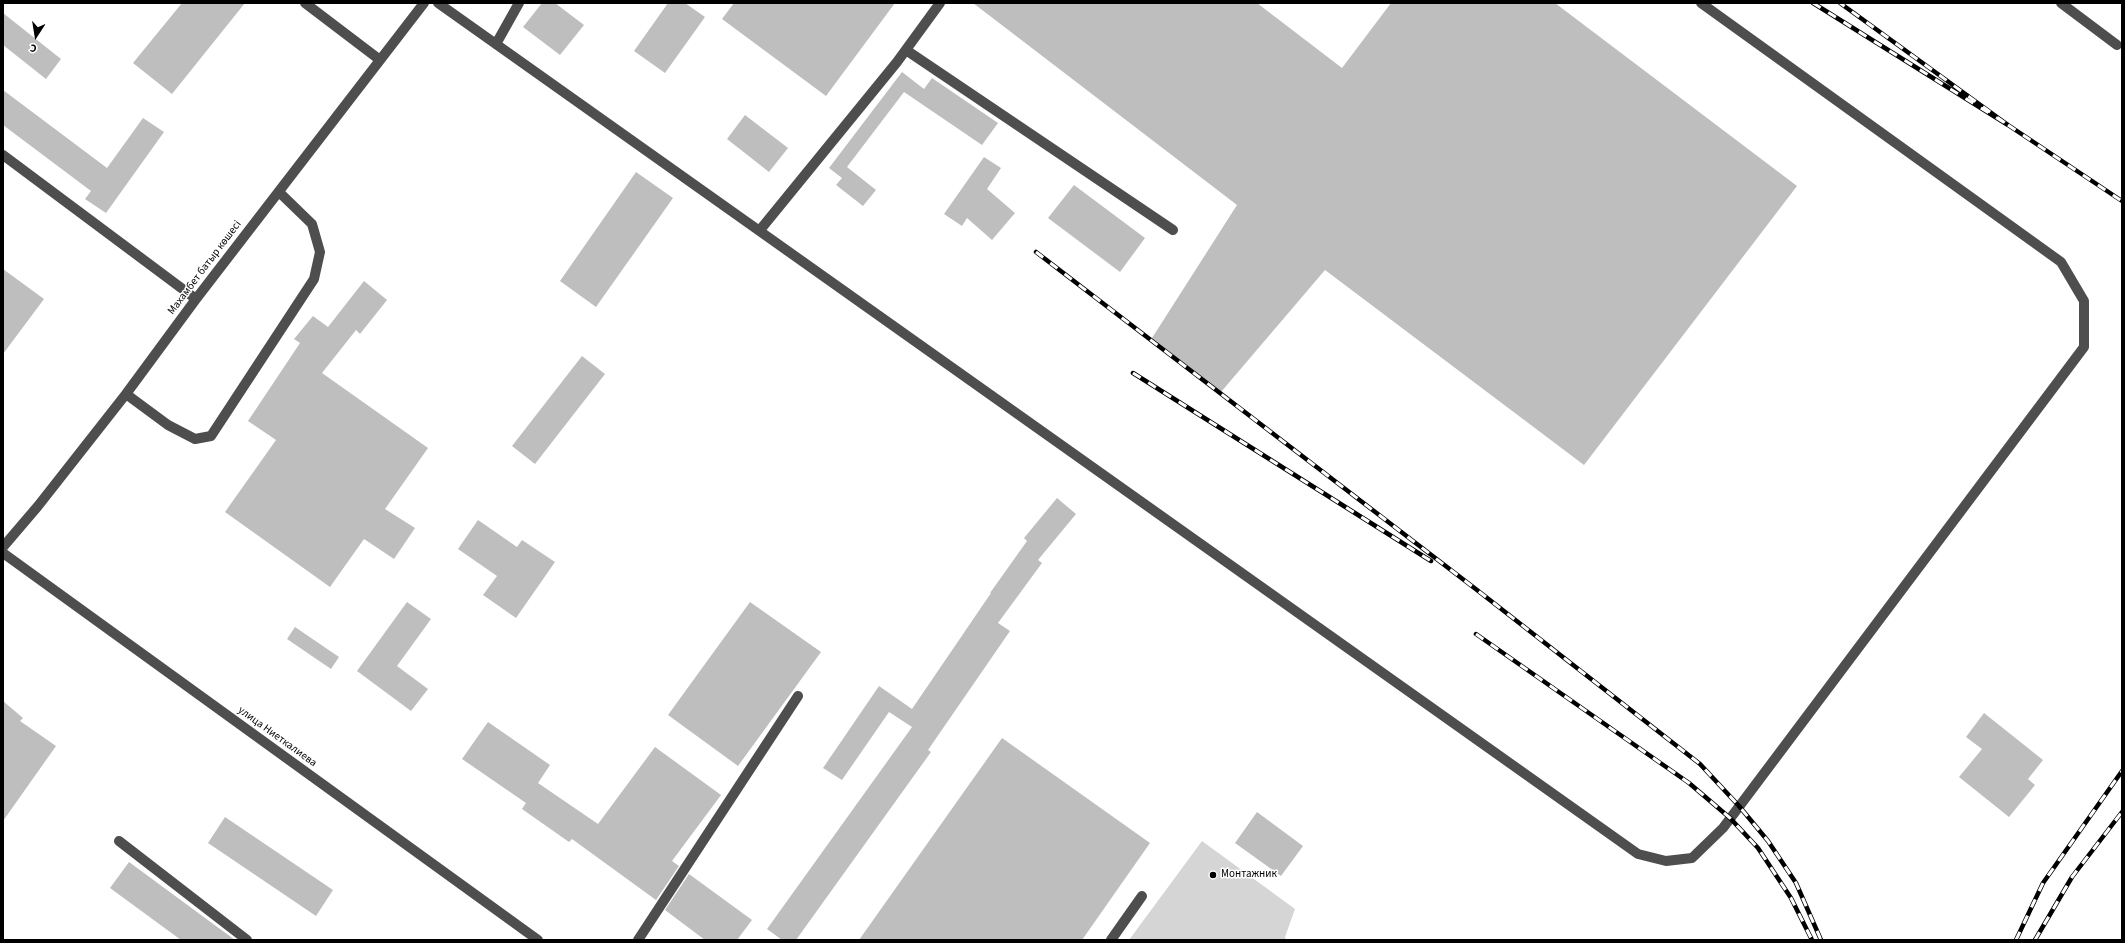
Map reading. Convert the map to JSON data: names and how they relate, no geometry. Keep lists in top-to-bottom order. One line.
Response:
{"streets":{"street":["Махамбет батыр көшесі","улица Ниеткалиева"]},"places":["Монтажник"],"north":"bottom"}
